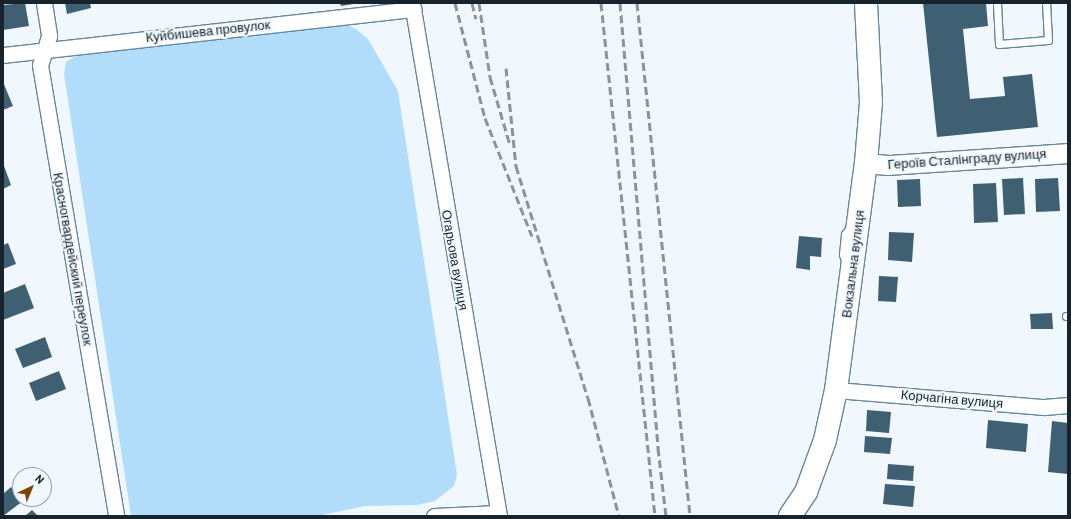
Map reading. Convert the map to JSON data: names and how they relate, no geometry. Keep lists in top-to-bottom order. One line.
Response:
{"streets":{"main road":["Вокзальна вулиця"],"street":["Куйбишева провулок","Героїв Сталінграду вулиця","Красногвардейский переулок","Огарьова вулиця","Корчагіна вулиця"]},"crossings":[["Куйбишева провулок","Красногвардейский переулок"],["Куйбишева провулок","Огарьова вулиця"],["Героїв Сталінграду вулиця","Вокзальна вулиця"],["Вокзальна вулиця","Корчагіна вулиця"]],"north":"top right"}
